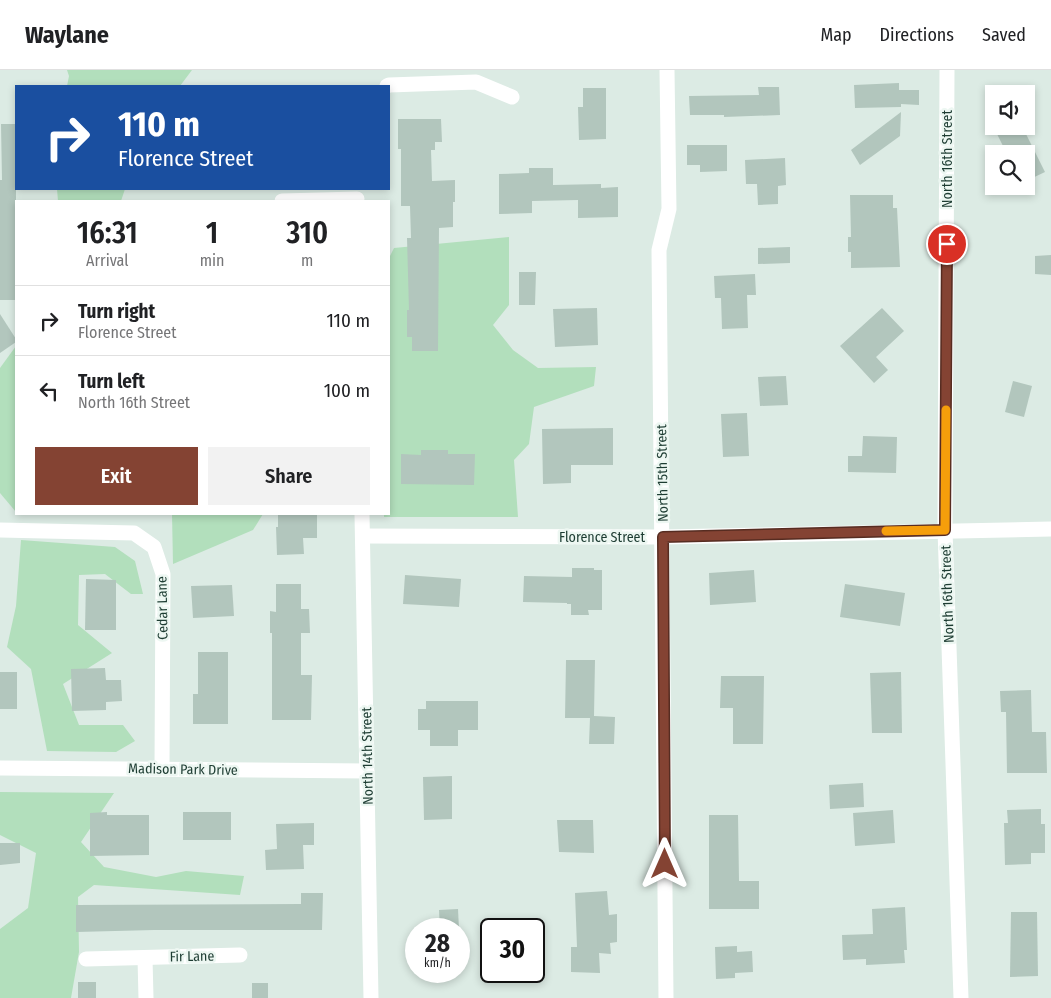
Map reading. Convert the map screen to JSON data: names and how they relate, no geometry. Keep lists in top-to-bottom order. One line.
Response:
{"streets":{"street":["North 16th Street","North 15th Street","Florence Street","Cedar Lane","North 14th Street","Madison Park Drive","Fir Lane"]},"crossings":[["North 16th Street","Florence Street"],["North 15th Street","Florence Street"],["Florence Street","North 14th Street"],["Cedar Lane","Madison Park Drive"],["North 14th Street","Madison Park Drive"]],"page":{"header":"Waylane","nav":["Map","Directions","Saved"],"turn":["110 m","Florence Street"],"eta":["16:31","Arrival","1","min","310","m"],"list":[{"name":"Turn right","note":"Florence Street","value":"110 m"},{"name":"Turn left","note":"North 16th Street","value":"100 m"}],"buttons":["Exit","Share"],"speed":"28 km/h","limit":"30"}}
